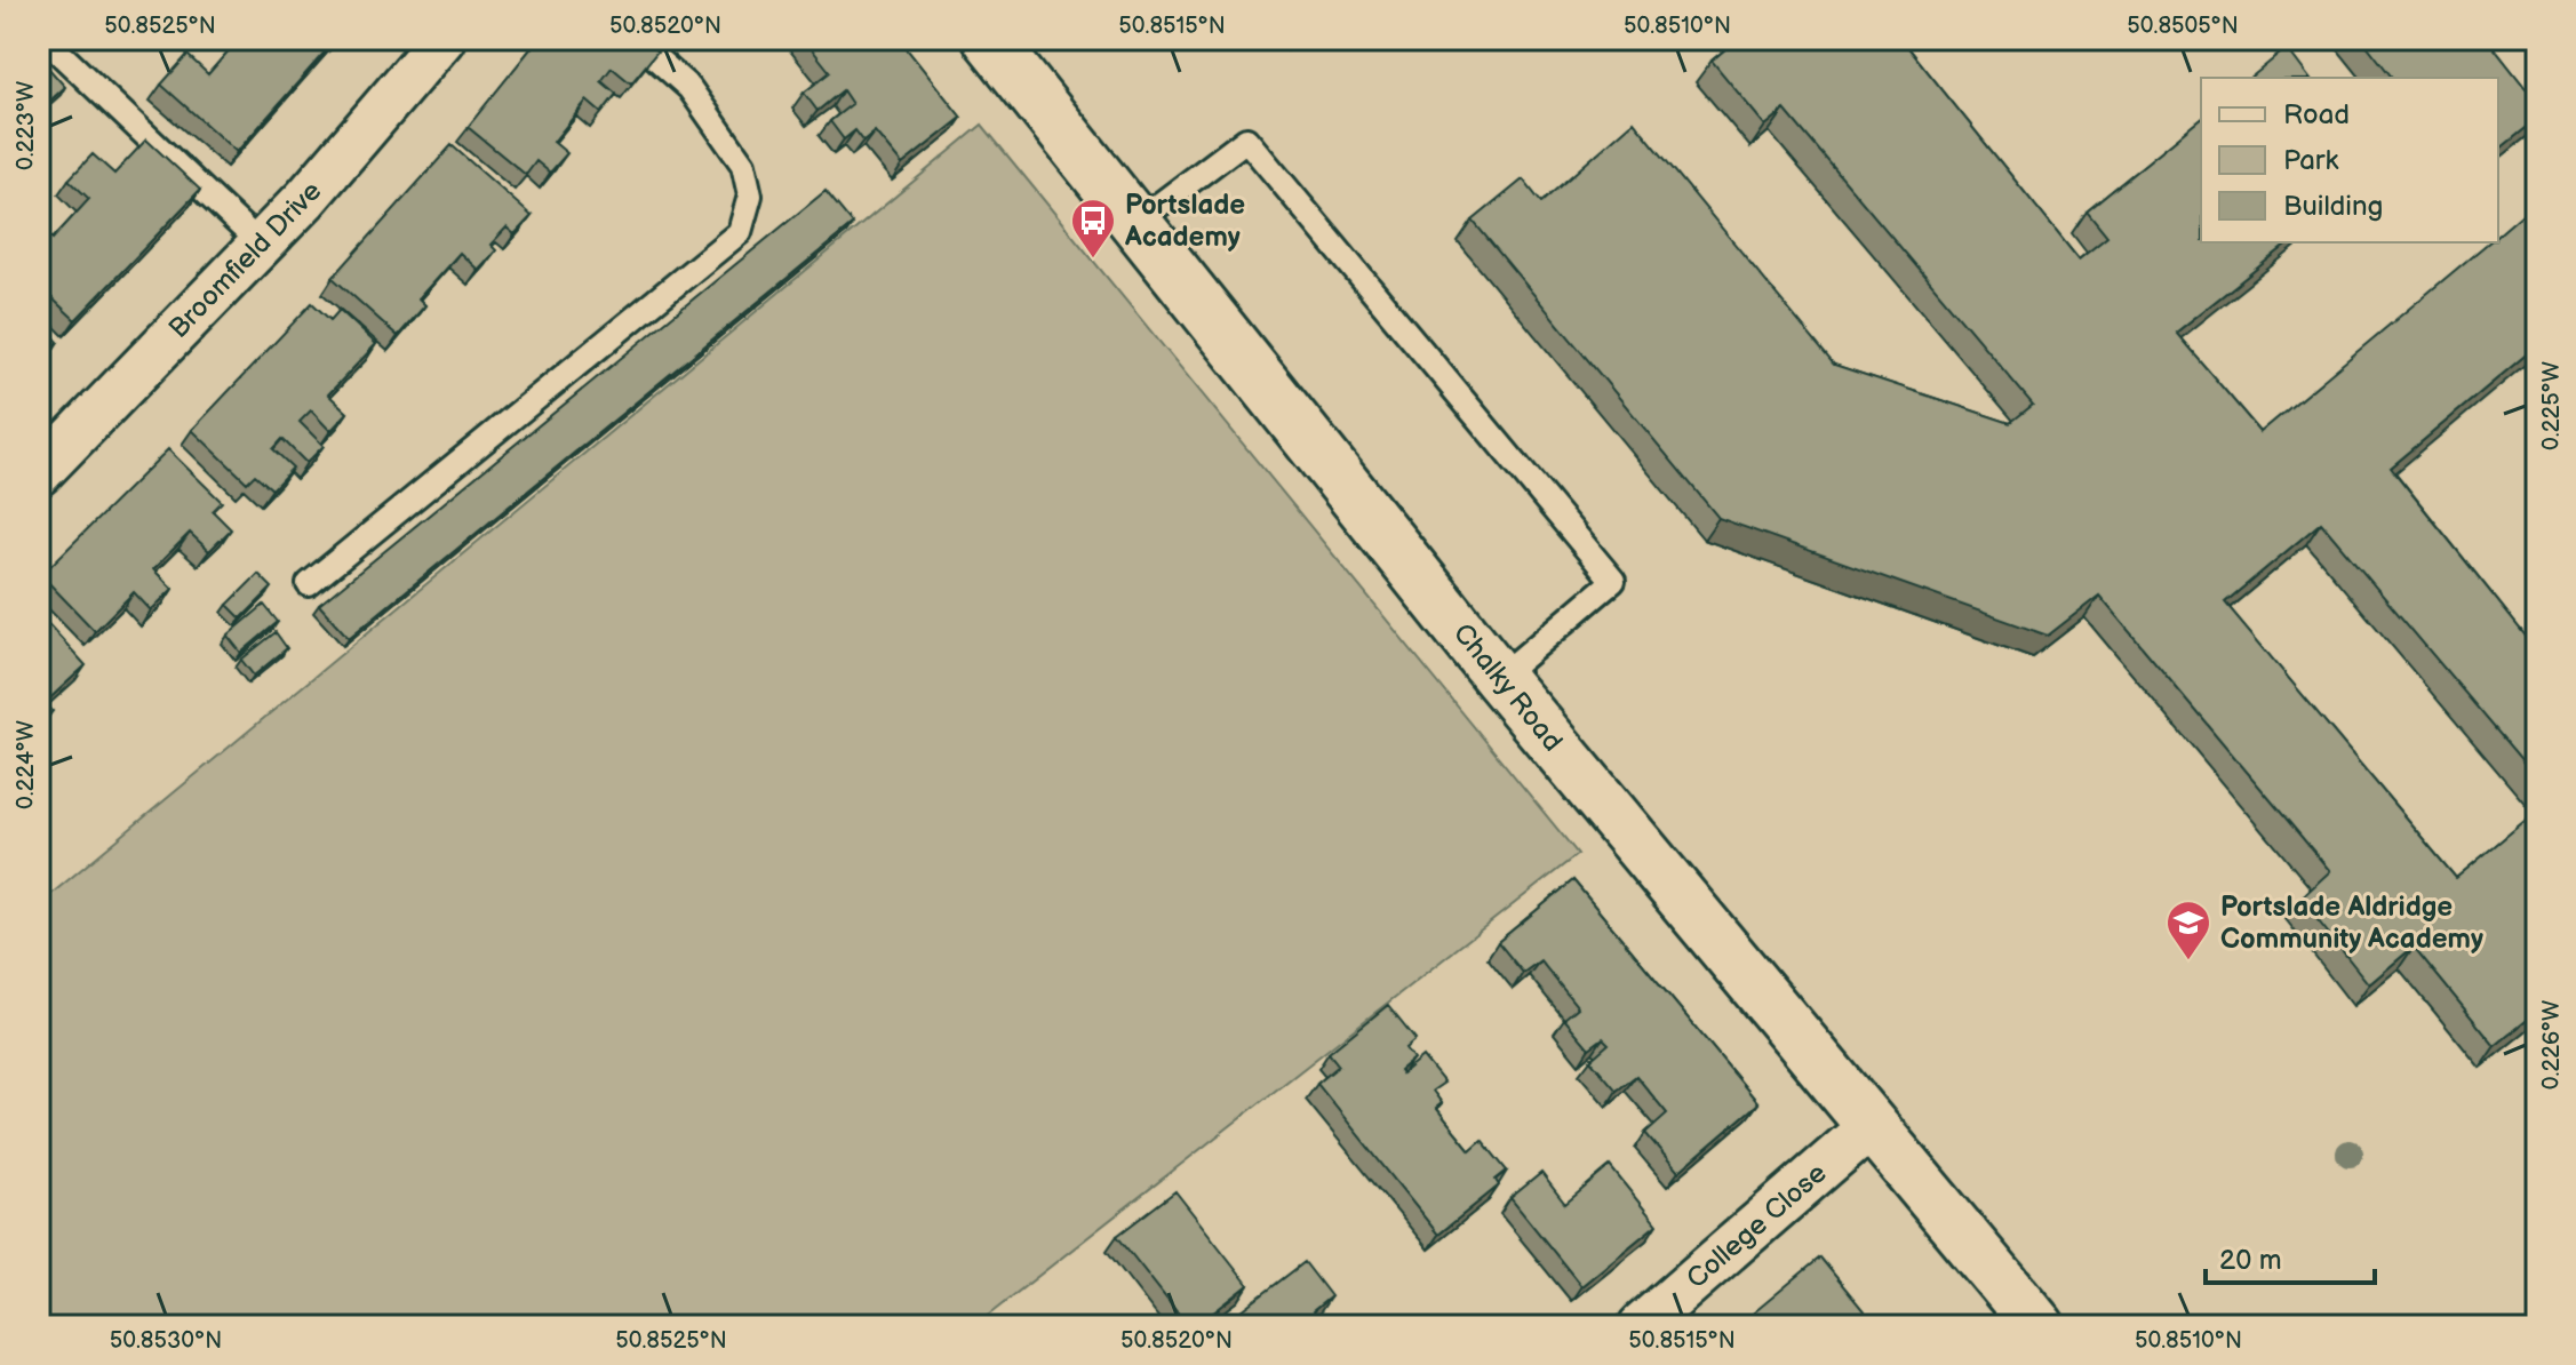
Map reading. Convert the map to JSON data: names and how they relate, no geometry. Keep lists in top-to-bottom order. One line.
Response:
{"streets":{"street":["Broomfield Drive","Chalky Road","College Close"]},"crossings":[["Chalky Road","College Close"]],"places":{"bus stop":["Portslade Academy"],"school or university":["Portslade Aldridge Community Academy"]},"legend":["Road","Park","Building"],"scale_bar":"20 m","coordinates":["50.8525°N","50.8520°N","50.8515°N","50.8510°N","50.8505°N","0.223°W","0.225°W","0.224°W","0.226°W","50.8530°N"]}
